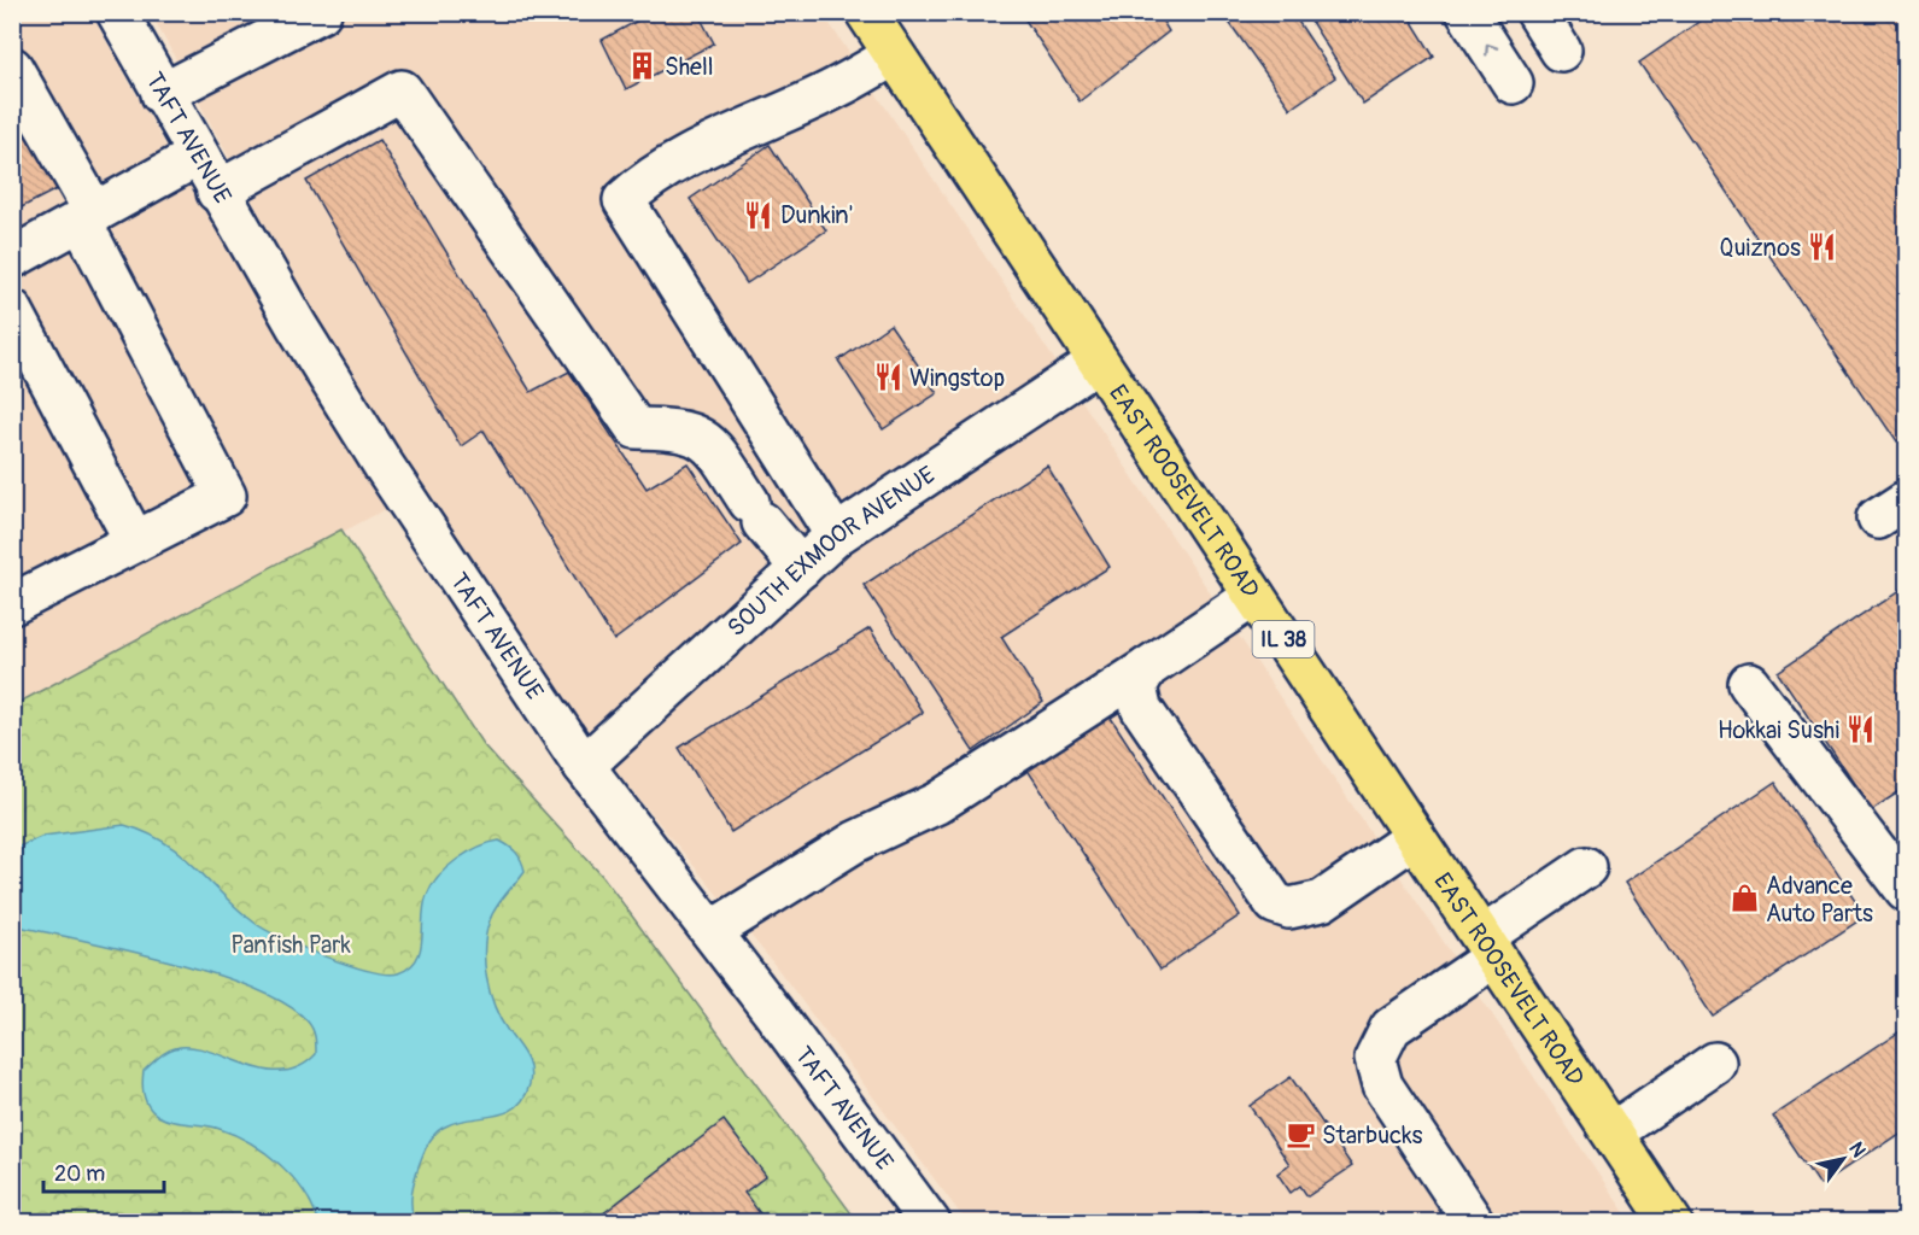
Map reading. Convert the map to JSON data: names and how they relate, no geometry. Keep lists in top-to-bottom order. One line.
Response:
{"streets":{"main road":["EAST ROOSEVELT ROAD","IL 38"],"street":["TAFT AVENUE","SOUTH EXMOOR AVENUE"]},"crossings":[["TAFT AVENUE","SOUTH EXMOOR AVENUE"],["EAST ROOSEVELT ROAD","SOUTH EXMOOR AVENUE"]],"parks":["Panfish Park"],"places":{"building":["Shell"],"restaurant":["Dunkin'","Quiznos","Wingstop","Hokkai Sushi"],"shop":["Advance Auto Parts"],"cafe":["Starbucks"]},"scale_bar":"20 m","north":"top right"}
